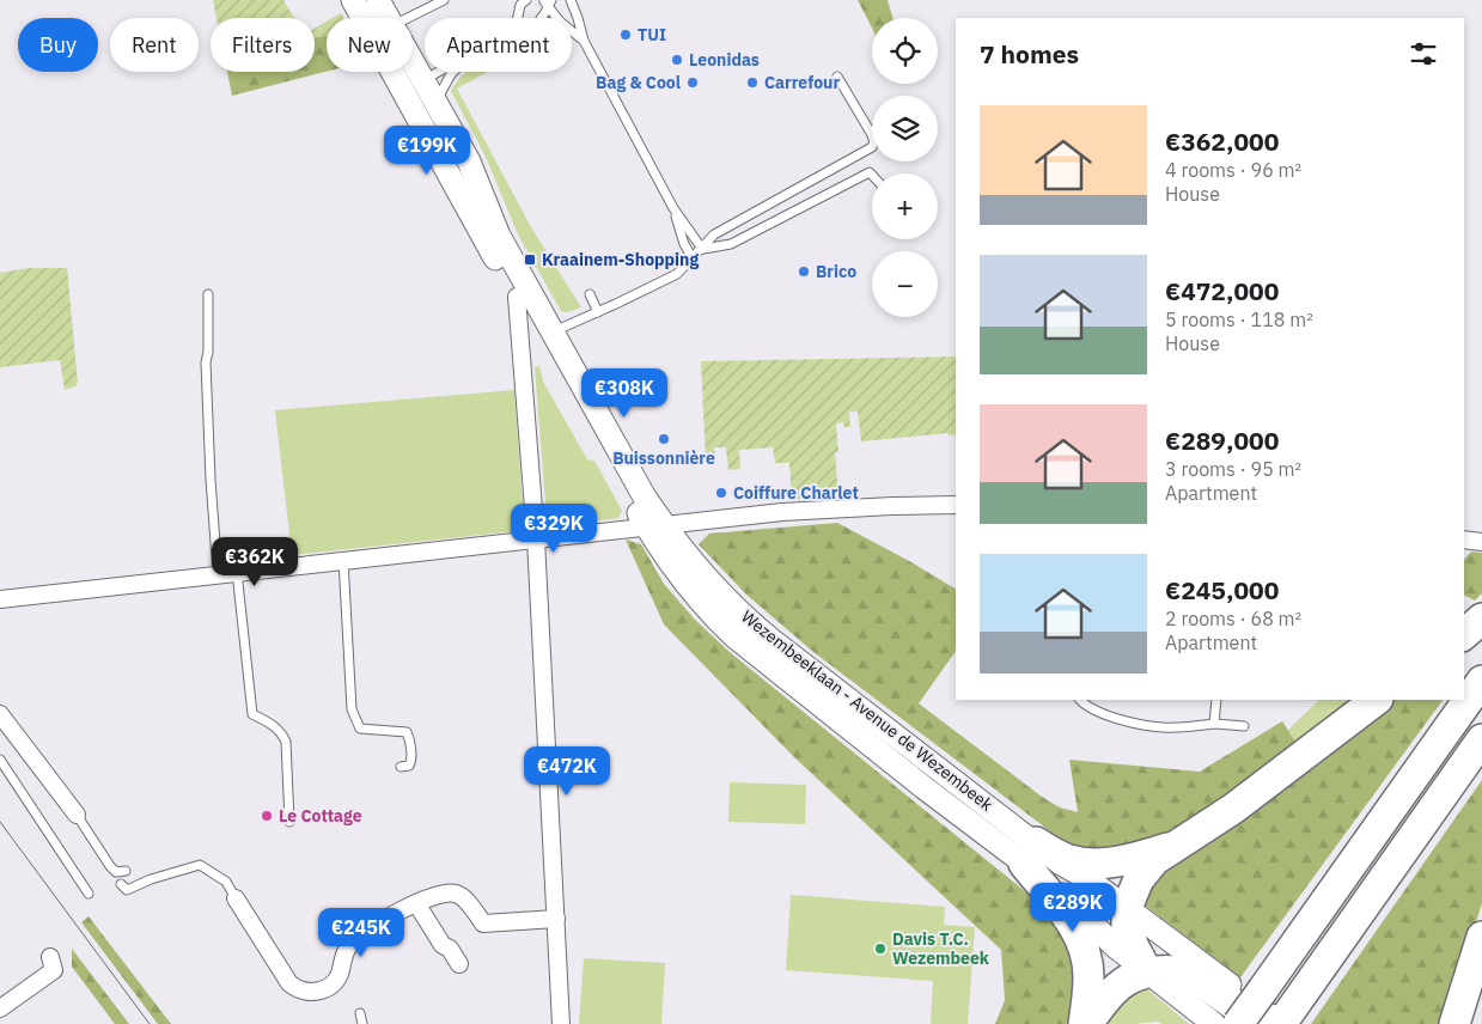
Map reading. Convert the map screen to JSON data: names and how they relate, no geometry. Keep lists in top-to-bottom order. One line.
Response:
{"streets":{"main road":["Wezembeeklaan - Avenue de Wezembeek"]},"places":{"other":["TUI","Leonidas","Bag & Cool","Carrefour","Brico","Buissonnière","Coiffure Charlet","Le Cottage","Davis T.C. Wezembeek"],"transit":["Kraainem-Shopping"]},"page":{"map_buttons":["+","−"],"chip":["Buy","Rent","Filters","New","Apartment"],"heading":"7 homes","list":[{"name":"€362,000","note":"4 rooms · 96 m² · House"},{"name":"€472,000","note":"5 rooms · 118 m² · House"},{"name":"€289,000","note":"3 rooms · 95 m² · Apartment"},{"name":"€245,000","note":"2 rooms · 68 m² · Apartment"}],"price":["€199K","€308K","€329K","€362K","€472K","€289K","€245K"]}}
